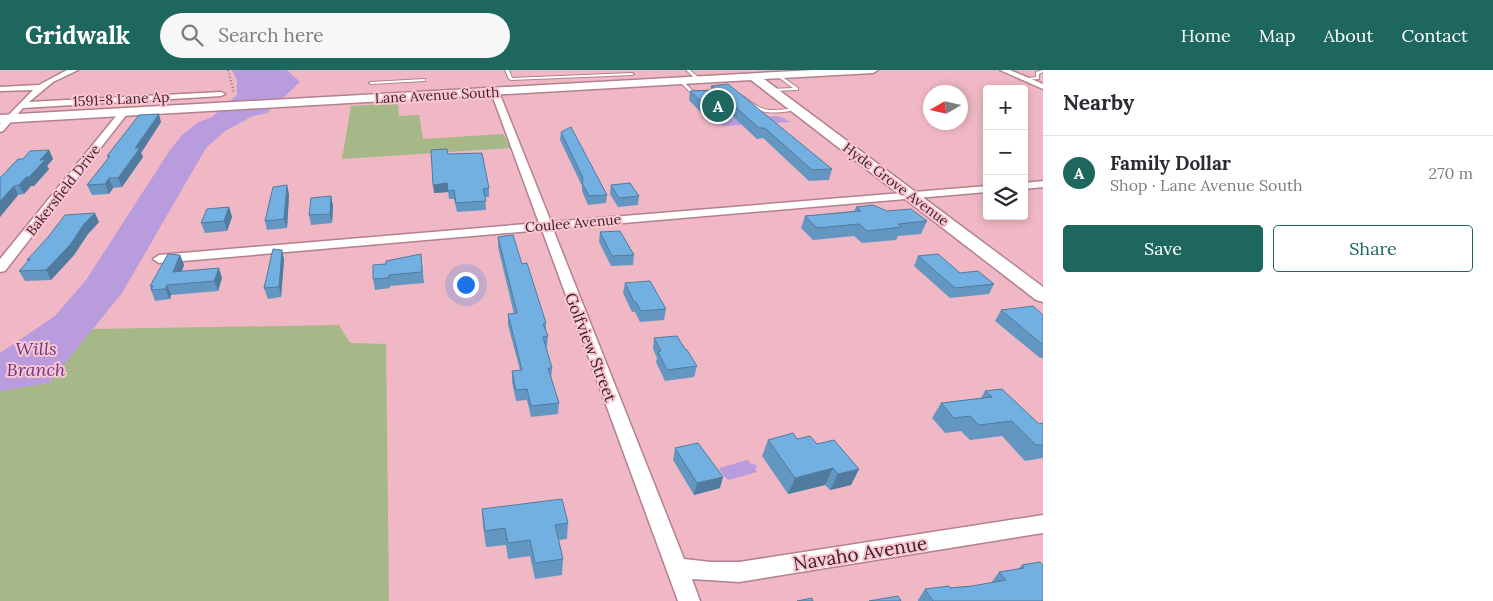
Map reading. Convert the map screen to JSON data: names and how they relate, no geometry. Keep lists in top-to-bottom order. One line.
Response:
{"streets":{"main road":["Lane Avenue South","Hyde Grove Avenue"],"street":["1591-8 Lane Ap","Bakersfield Drive","Coulee Avenue","Golfview Street","Navaho Avenue"]},"crossings":[["Lane Avenue South","Hyde Grove Avenue"],["Lane Avenue South","Bakersfield Drive"],["Lane Avenue South","Golfview Street"],["Hyde Grove Avenue","Coulee Avenue"],["Coulee Avenue","Golfview Street"],["Golfview Street","Navaho Avenue"]],"water":["Wills Branch"],"north":"left","page":{"header":"Gridwalk","search":"Search here","nav":["Home","Map","About","Contact"],"heading":"Nearby","map_buttons":["+","−"],"pins":"A","list":[{"mark":"A","name":"Family Dollar","note":"Shop · Lane Avenue South","value":"270 m"}],"buttons":["Save","Share"]}}
